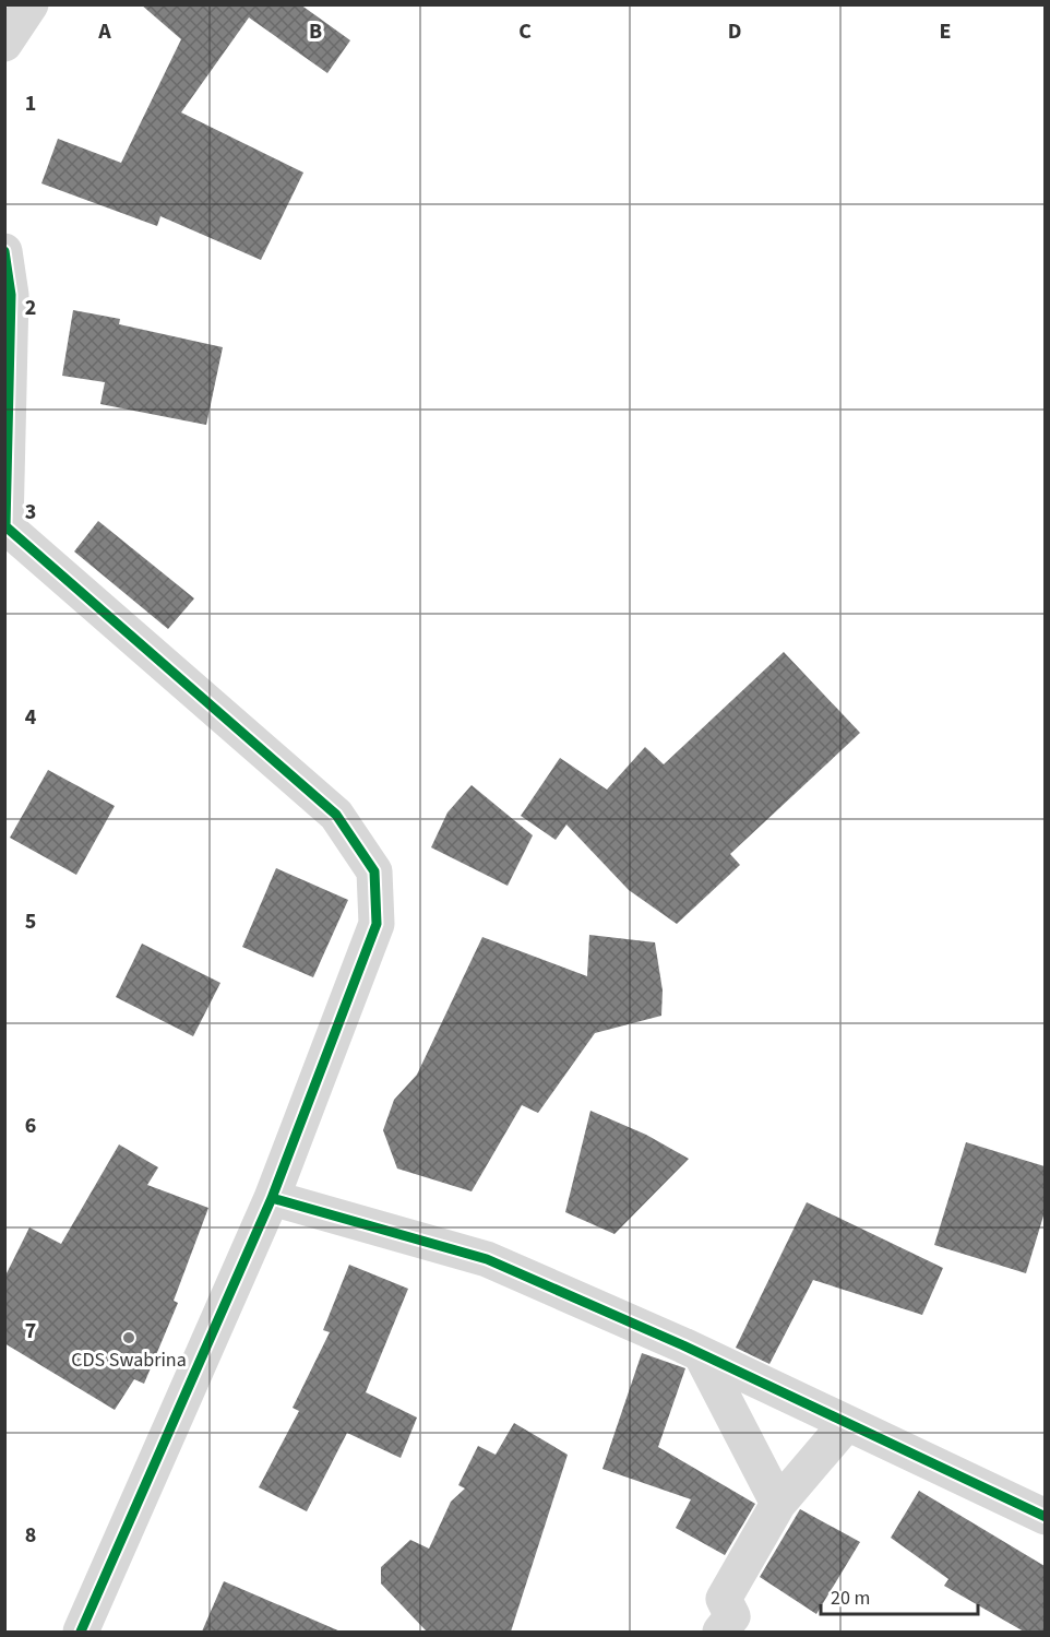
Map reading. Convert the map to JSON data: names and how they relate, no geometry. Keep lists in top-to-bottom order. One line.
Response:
{"places":["CDS Swabrina"],"scale_bar":"20 m","grid":{"columns":["A","B","C","D","E"],"rows":["1","2","3","4","5","6","7","8"]}}
